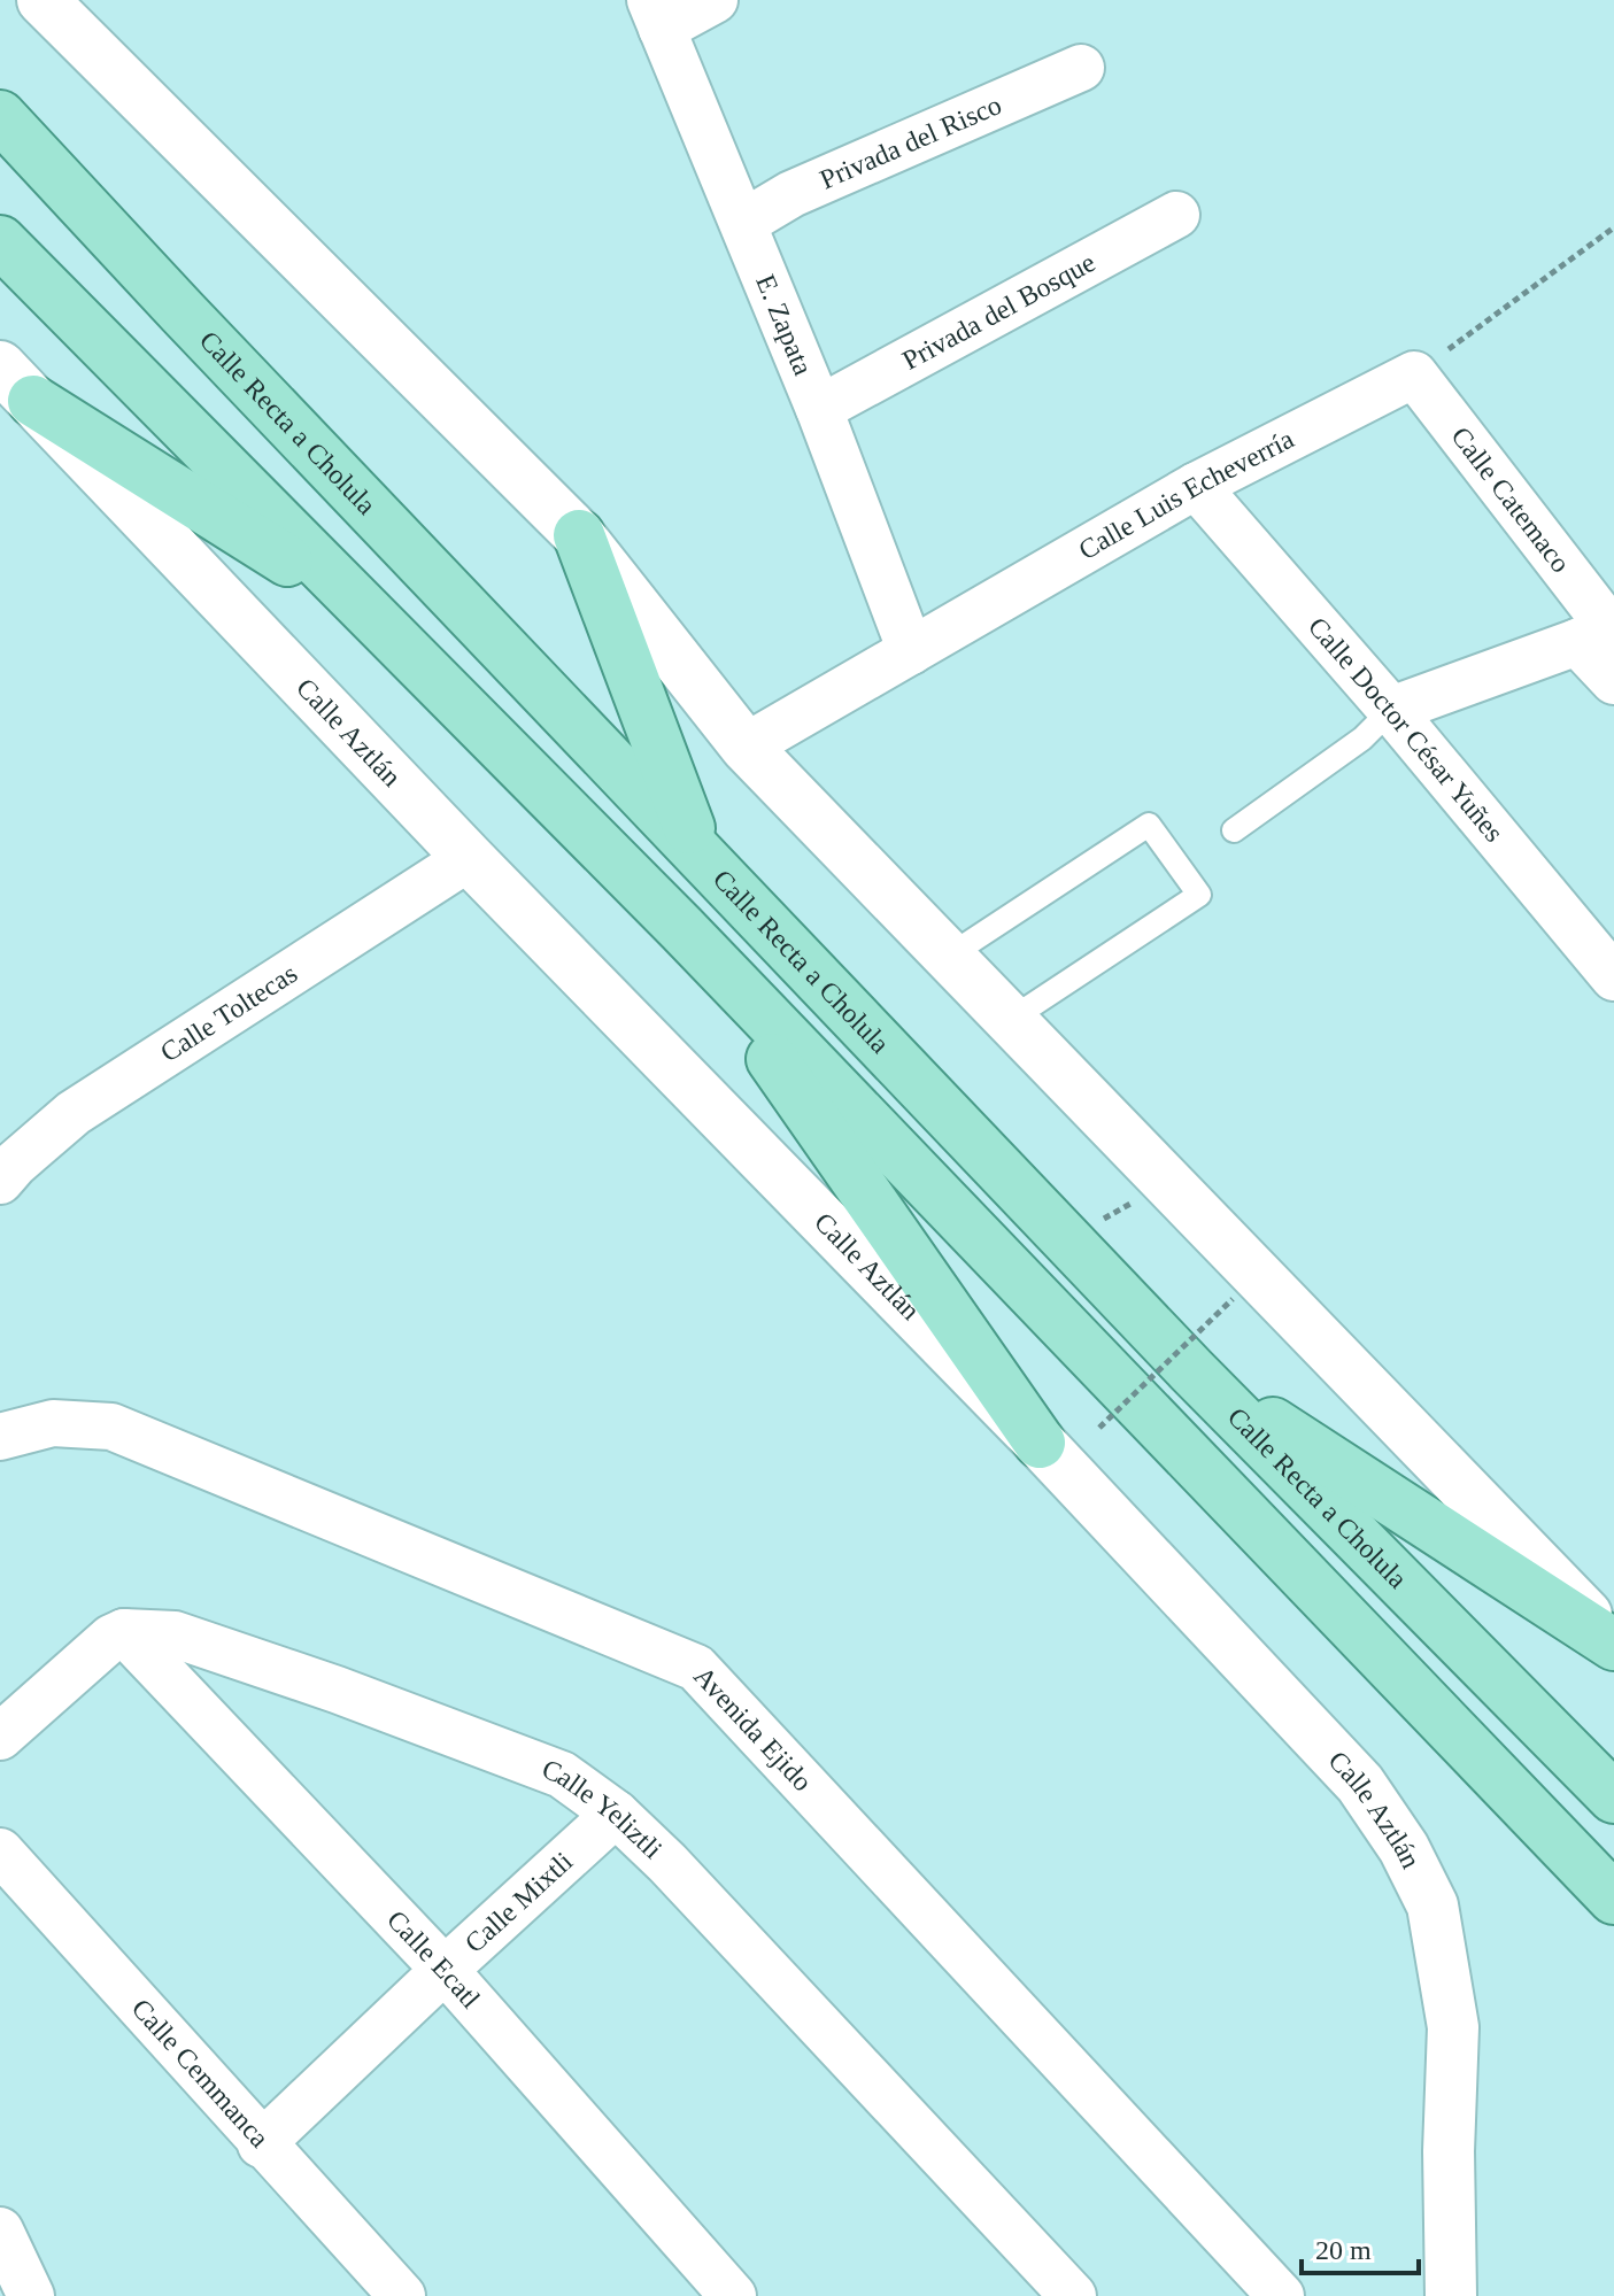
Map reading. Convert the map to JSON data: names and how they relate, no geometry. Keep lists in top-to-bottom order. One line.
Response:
{"streets":{"main road":["Calle Recta a Cholula","Calle Aztlán"],"street":["Privada del Risco","Privada del Bosque","E. Zapata","Calle Luis Echeverría","Calle Catemaco","Calle Doctor César Yuñes","Calle Toltecas","Avenida Ejido","Calle Yeliztli","Calle Mixtli","Calle Ecatl","Calle Cemmanca"]},"crossings":[["Privada del Risco","E. Zapata"],["Privada del Bosque","E. Zapata"],["E. Zapata","Calle Luis Echeverría"],["Calle Luis Echeverría","Calle Catemaco"],["Calle Luis Echeverría","Calle Doctor César Yuñes"],["Calle Aztlán","Calle Toltecas"],["Calle Yeliztli","Calle Mixtli"],["Calle Yeliztli","Calle Ecatl"],["Calle Mixtli","Calle Ecatl"],["Calle Mixtli","Calle Cemmanca"]],"scale_bar":"20 m"}
